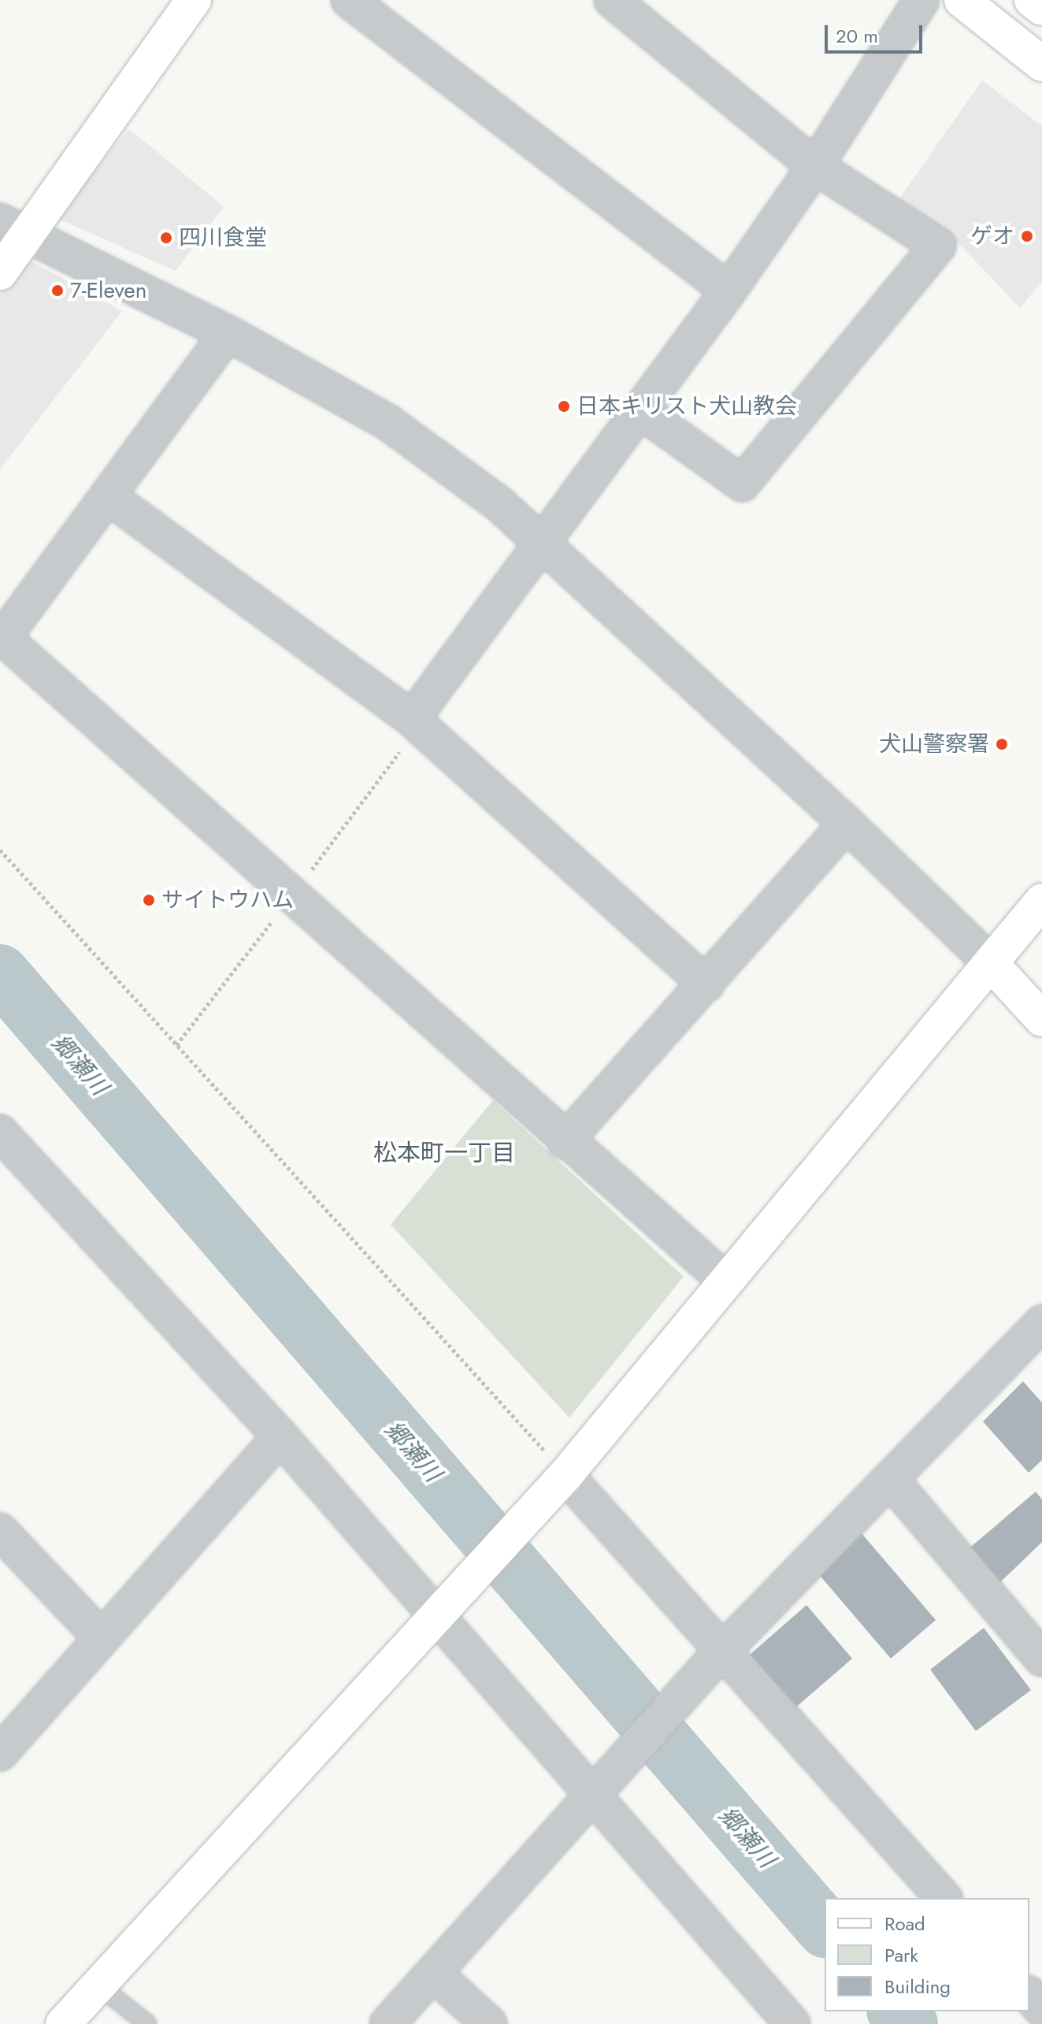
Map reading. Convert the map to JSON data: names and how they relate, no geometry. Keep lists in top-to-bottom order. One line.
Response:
{"districts":["松本町一丁目"],"water":["郷瀬川"],"places":["ゲオ","四川食堂","7-Eleven","日本キリスト犬山教会","犬山警察署","サイトウハム"],"legend":["Road","Park","Building"],"scale_bar":"20 m"}
